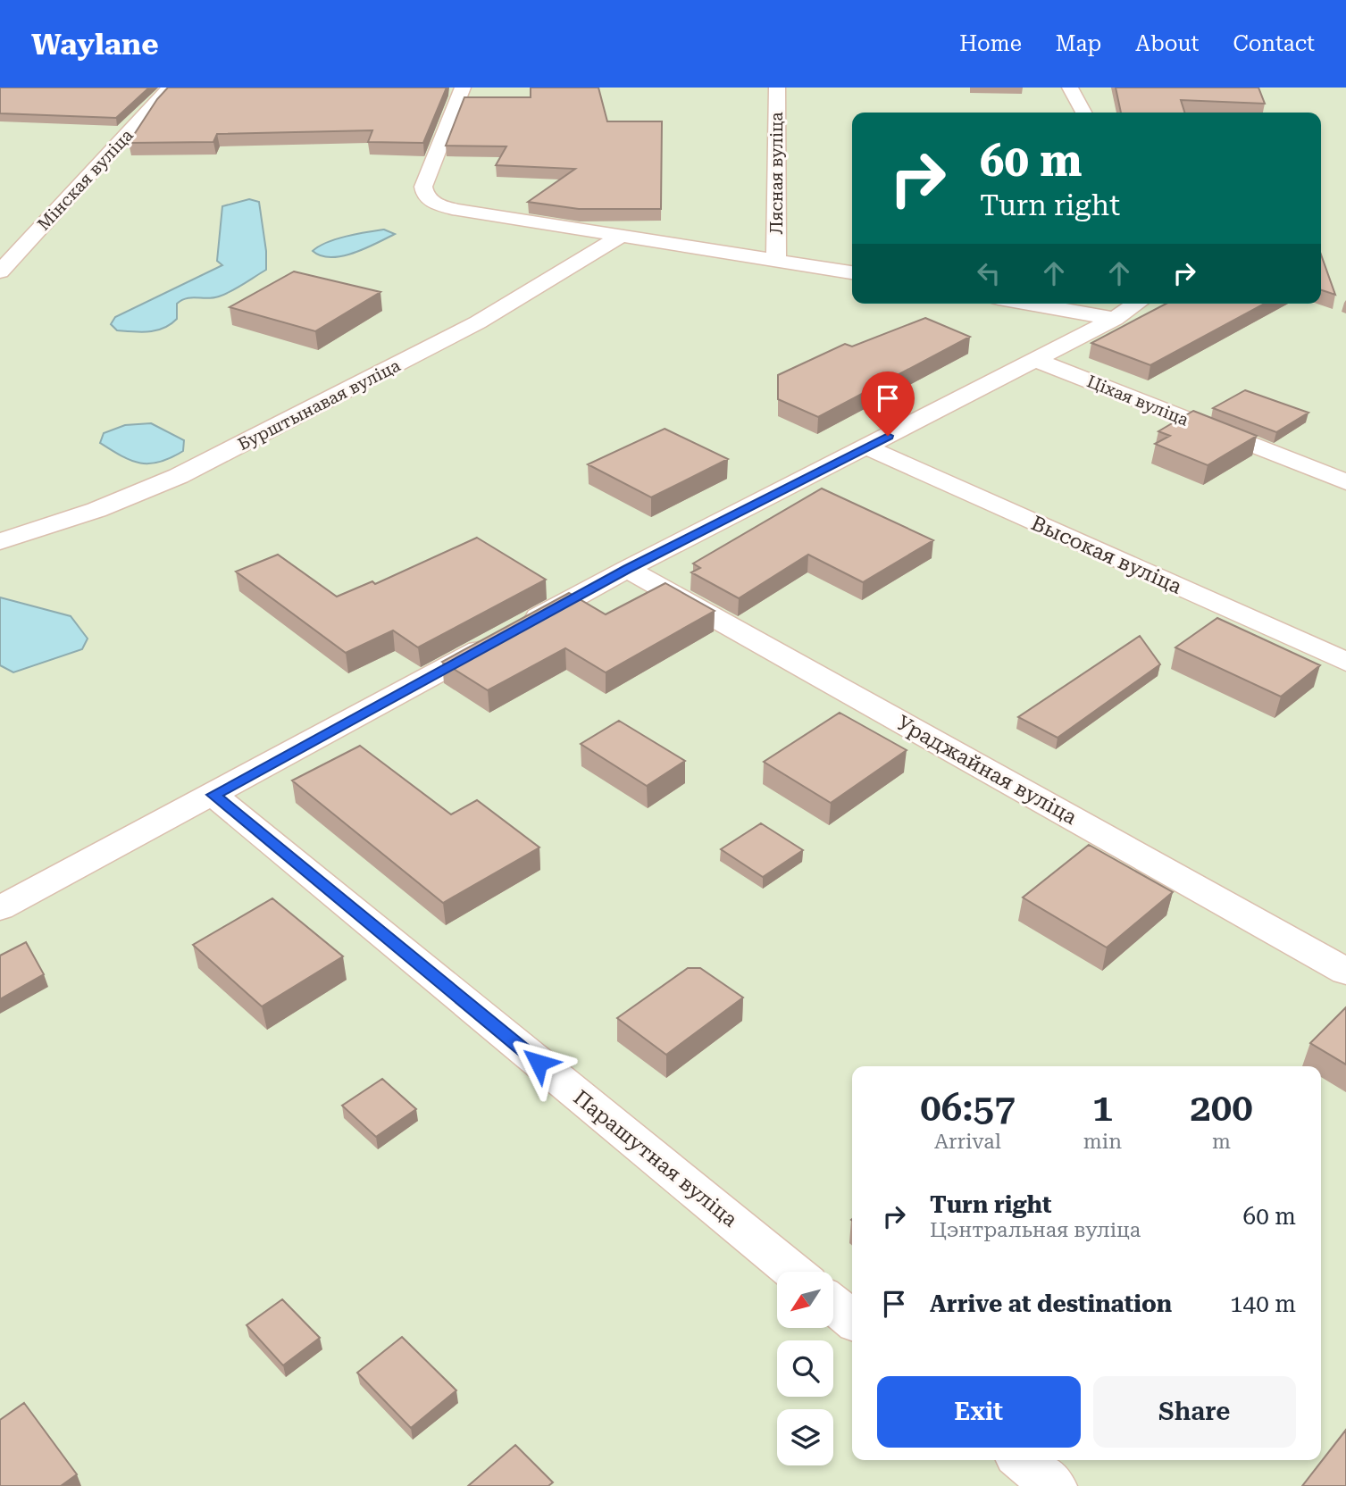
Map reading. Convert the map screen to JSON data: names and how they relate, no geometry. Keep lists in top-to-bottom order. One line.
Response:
{"streets":{"lane":["Лясная вуліца","Мінская вуліца","Ціхая вуліца","Бурштынавая вуліца","Высокая вуліца","Ураджайная вуліца","Парашутная вуліца"]},"north":"bottom left","page":{"header":"Waylane","nav":["Home","Map","About","Contact"],"turn":["60 m","Turn right"],"eta":["06:57","Arrival","1","min","200","m"],"list":[{"name":"Turn right","note":"Цэнтральная вуліца","value":"60 m"},{"name":"Arrive at destination","value":"140 m"}],"buttons":["Exit","Share"]}}
